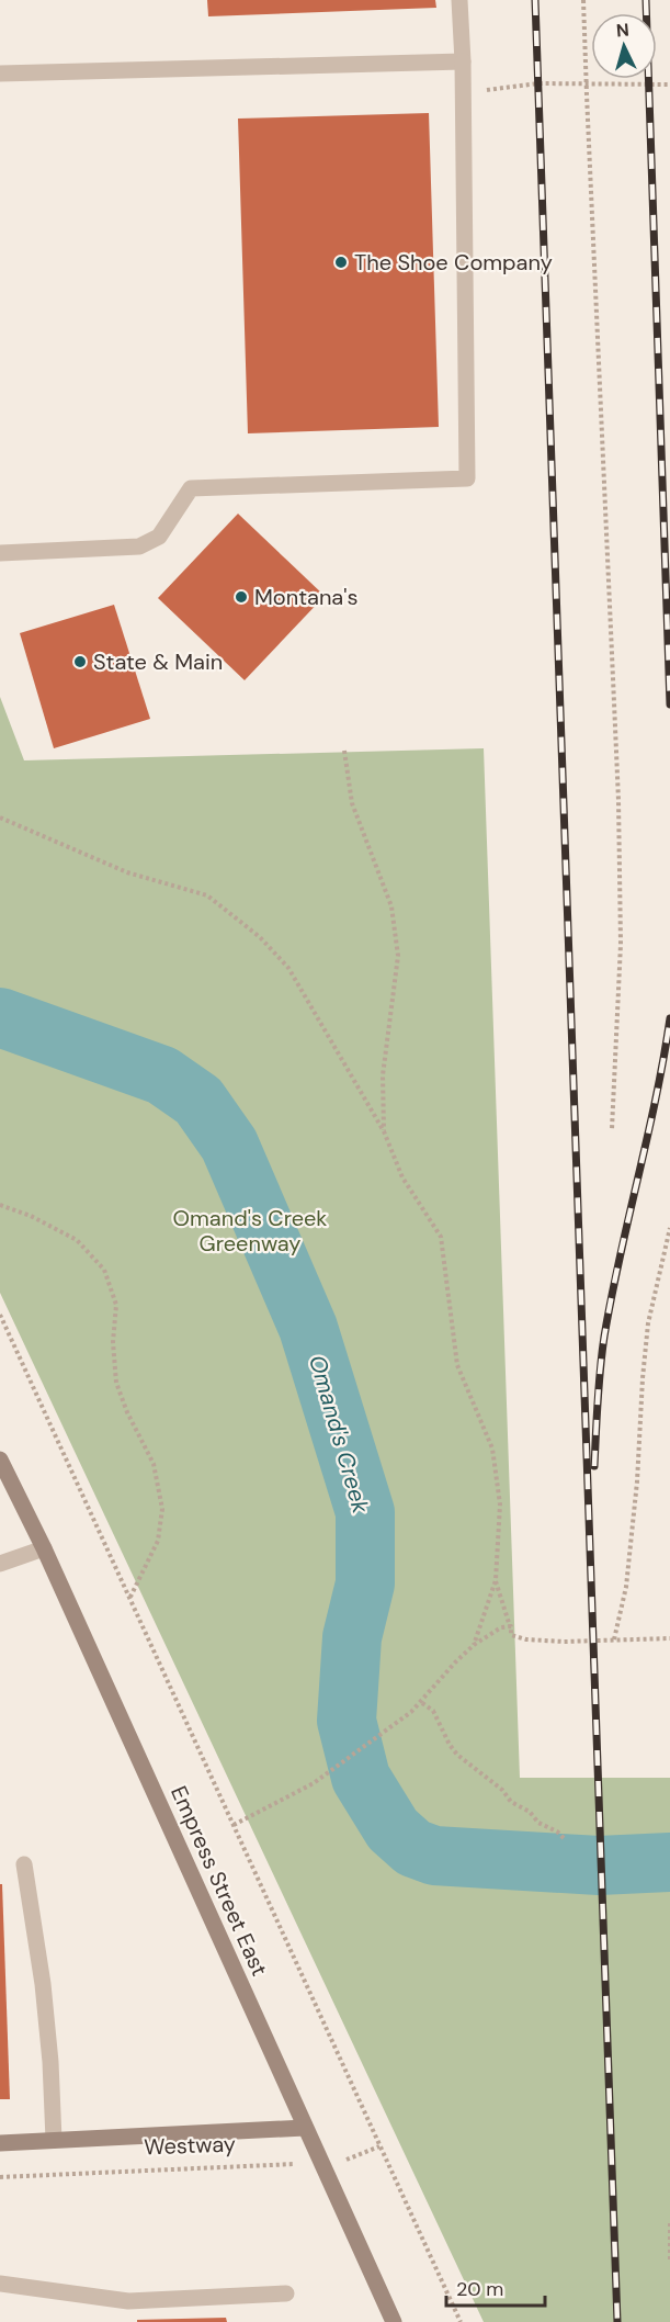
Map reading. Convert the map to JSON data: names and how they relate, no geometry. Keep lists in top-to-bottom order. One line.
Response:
{"streets":{"main road":["Empress Street East","Westway"]},"crossings":[["Empress Street East","Westway"]],"water":["Omand's Creek"],"parks":["Omand's Creek Greenway"],"places":["The Shoe Company","Montana's","State & Main"],"scale_bar":"20 m","north":"top"}
